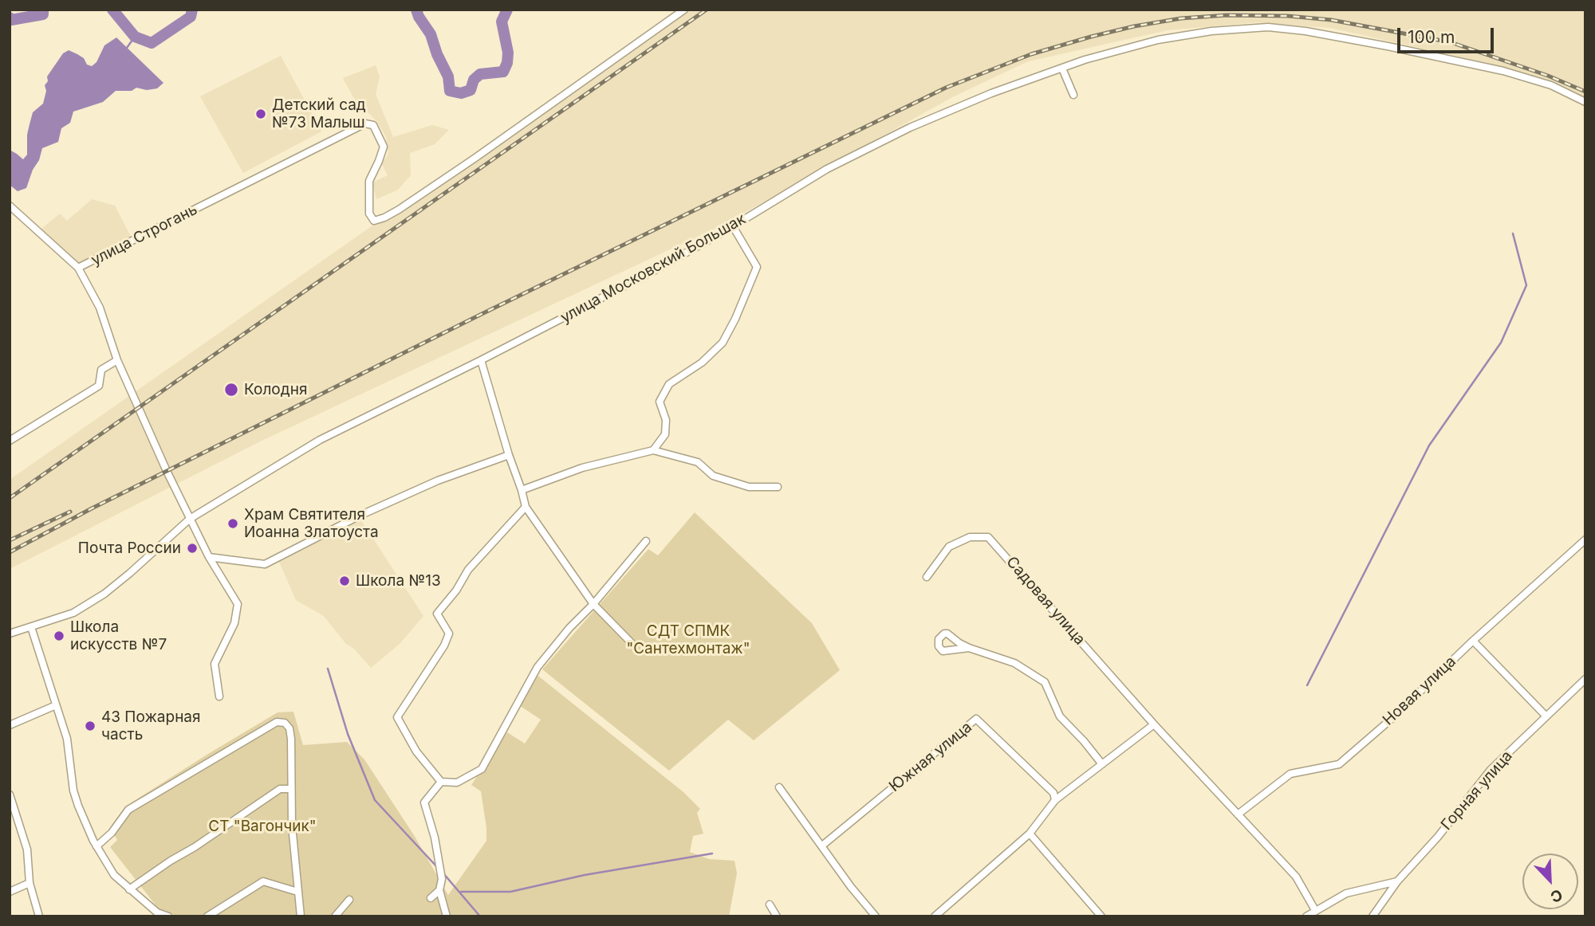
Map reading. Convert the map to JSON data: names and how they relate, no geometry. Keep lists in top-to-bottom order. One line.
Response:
{"streets":{"street":["улица Строгань","улица Московский Большак","Садовая улица","Новая улица","Южная улица","Горная улица"]},"crossings":[["улица Строгань","улица Московский Большак"],["Садовая улица","Новая улица"]],"parks":["СДТ СПМК \"Сантехмонтаж\"","СТ \"Вагончик\""],"places":["Детский сад №73 Малыш","Колодня","Храм Святителя Иоанна Златоуста","Почта России","Школа №13","Школа искусств №7","43 Пожарная часть"],"scale_bar":"100 m","north":"bottom right"}
